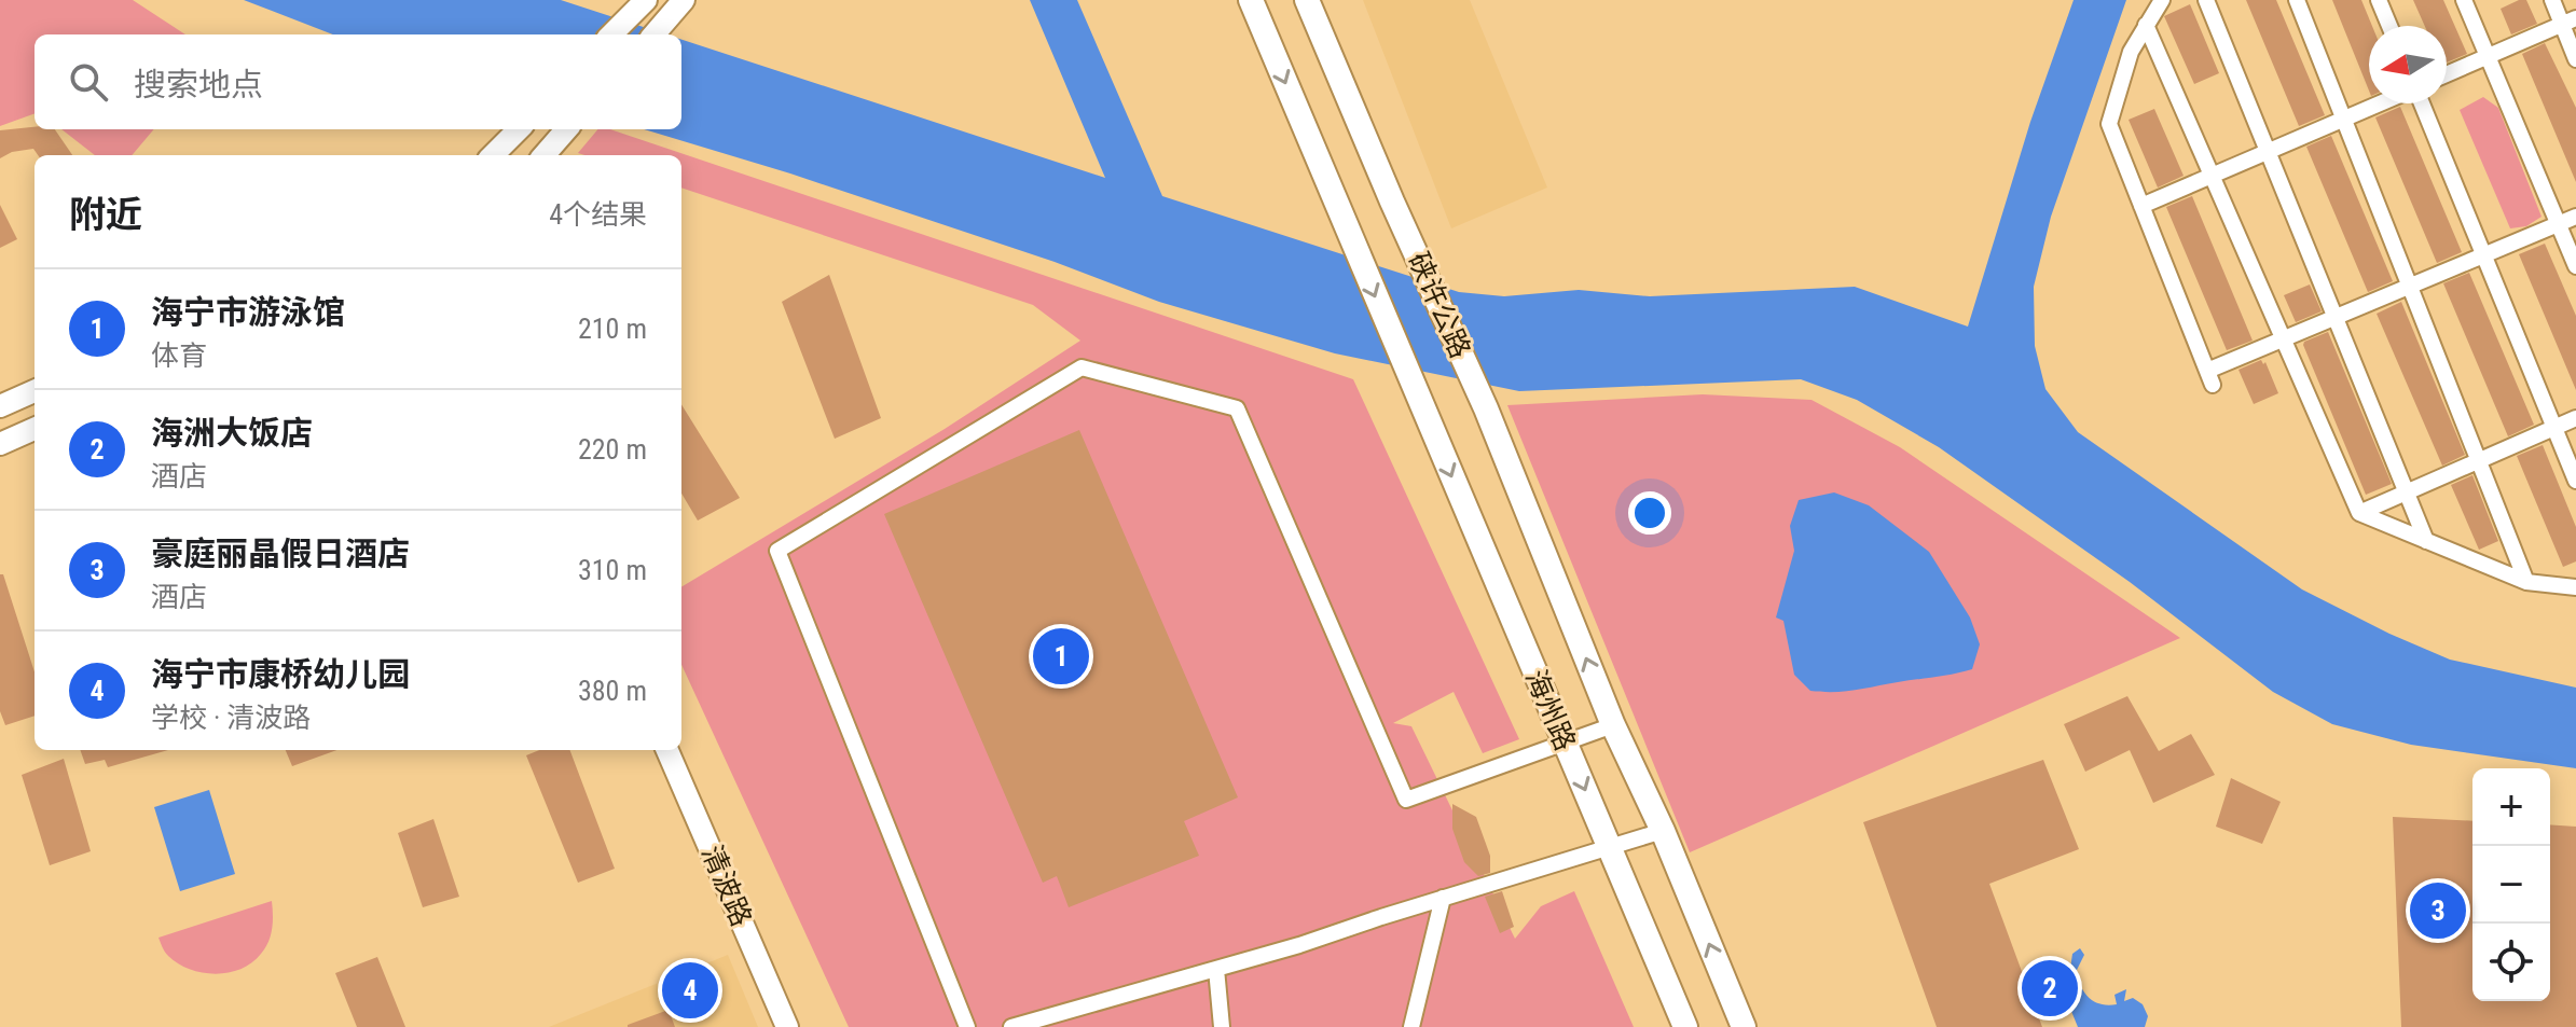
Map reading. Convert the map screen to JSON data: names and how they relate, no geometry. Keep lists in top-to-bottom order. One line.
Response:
{"streets":{"main road":["硖许公路","海州路"],"street":["清波路"]},"crossings":[["硖许公路","海州路"]],"north":"left","page":{"search":"搜索地点","heading":["附近","4个结果"],"list":[{"mark":"1","name":"海宁市游泳馆","note":"体育","value":"210 m"},{"mark":"2","name":"海洲大饭店","note":"酒店","value":"220 m"},{"mark":"3","name":"豪庭丽晶假日酒店","note":"酒店","value":"310 m"},{"mark":"4","name":"海宁市康桥幼儿园","note":"学校 · 清波路","value":"380 m"}],"pins":["1","3","2","4"],"map_buttons":["+","−"]}}
